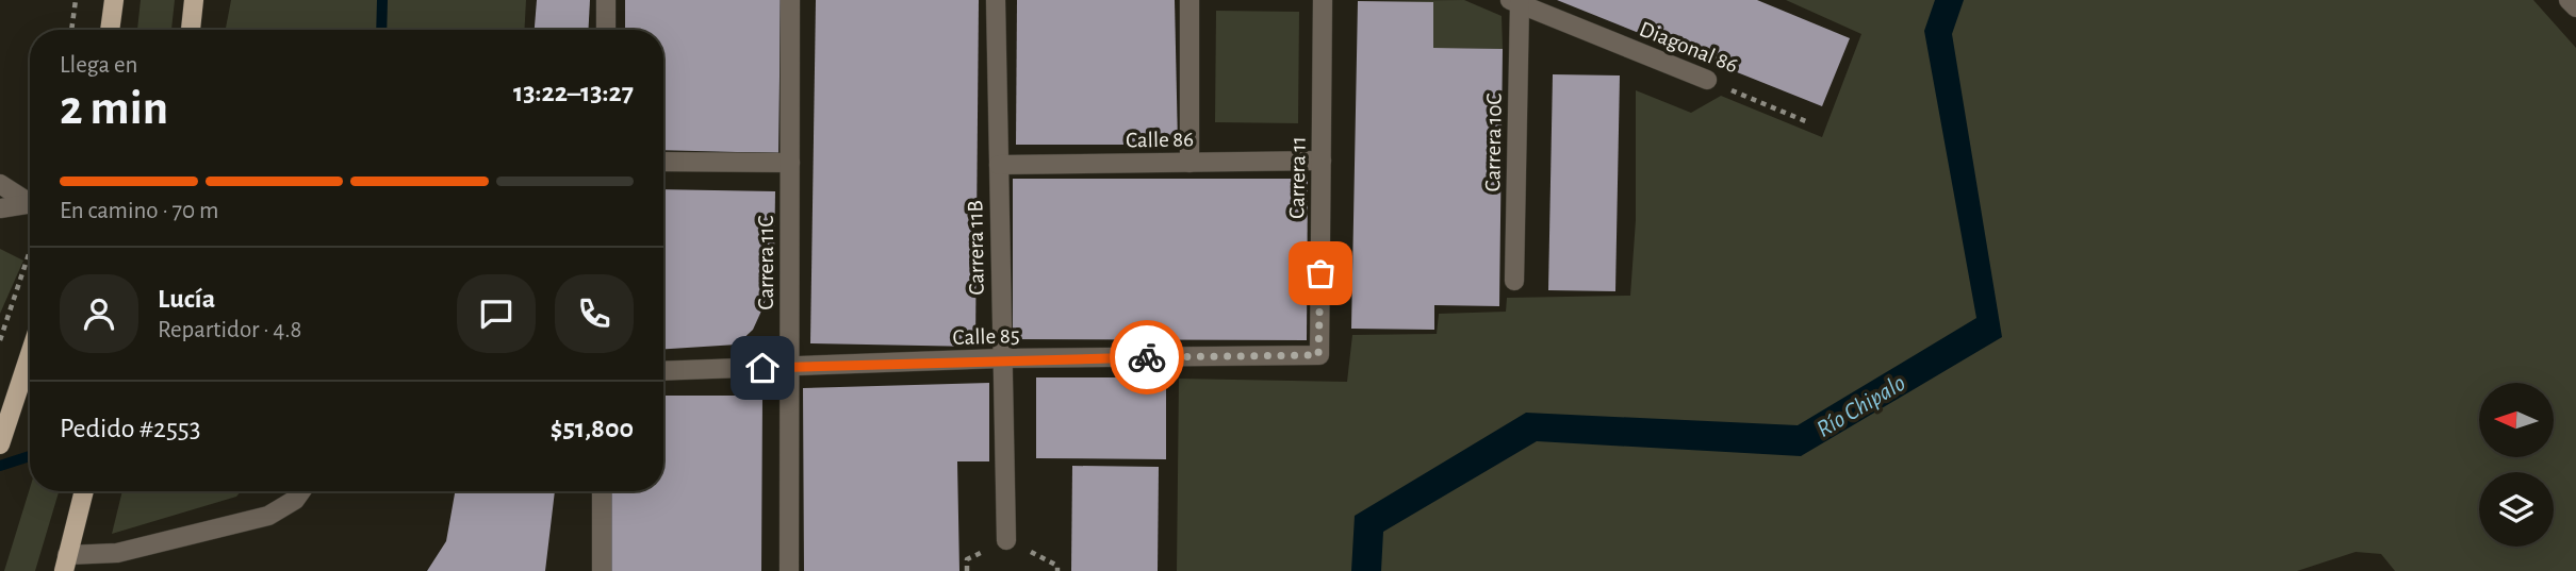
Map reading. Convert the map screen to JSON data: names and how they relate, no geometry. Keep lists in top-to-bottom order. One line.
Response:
{"streets":{"street":["Diagonal 86","Calle 86","Carrera 10C","Carrera 11","Carrera 11B","Carrera 11C","Calle 85"]},"crossings":[["Diagonal 86","Carrera 10C"],["Calle 86","Carrera 11"],["Calle 86","Carrera 11B"],["Carrera 11","Calle 85"],["Carrera 11B","Calle 85"],["Carrera 11C","Calle 85"]],"water":["Río Chipalo"],"north":"left","page":{"heading":["2 min","Llega en","13:22–13:27"],"panel":["Lucía","Repartidor · 4.8","Pedido #2553","$51,800"],"bar":"En camino · 70 m"}}
